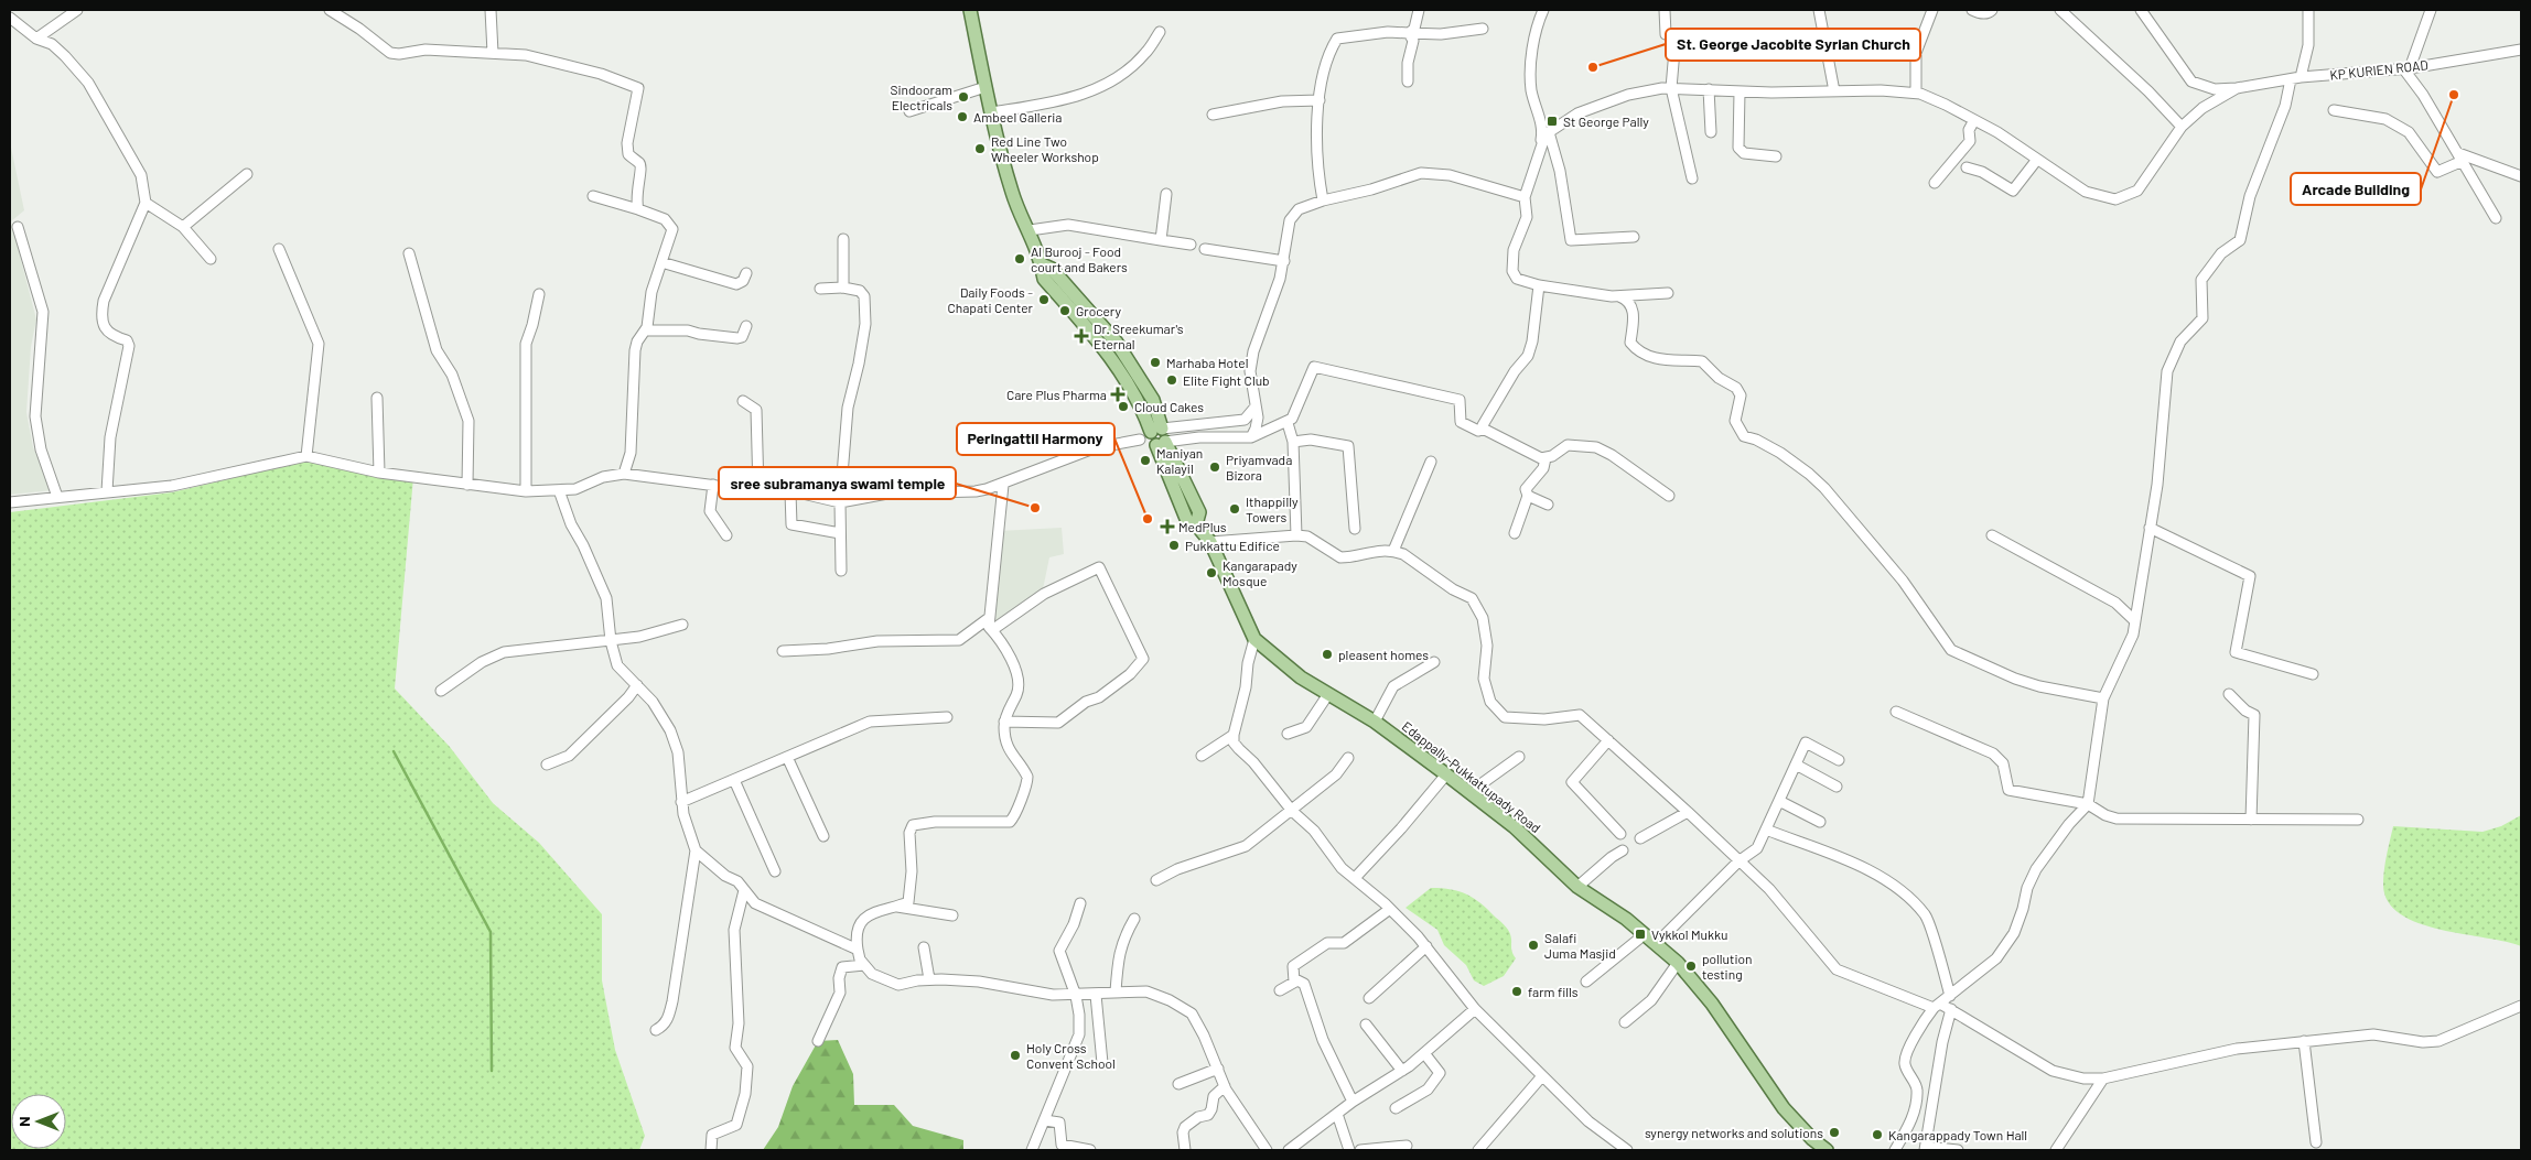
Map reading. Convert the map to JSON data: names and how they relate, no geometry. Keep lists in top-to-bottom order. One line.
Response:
{"streets":{"main road":["Edappally-Pukkattupady Road"],"street":["KP KURIEN ROAD"]},"places":{"other":["St. George Jacobite Syrian Church","Arcade Building","Sindooram Electricals","Ambeel Galleria","Red Line Two Wheeler Workshop","Al Burooj - Food court and Bakers","Daily Foods - Chapati Center","Grocery","Marhaba Hotel","Elite Fight Club","Cloud Cakes","Maniyan Kalayil","Priyamvada Bizora","sree subramanya swami temple","Ithappilly Towers","Peringattil Harmony","Pukkattu Edifice","Kangarapady Mosque","pleasent homes","Salafi Juma Masjid","pollution testing","farm fills","Holy Cross Convent School","synergy networks and solutions","Kangarappady Town Hall"],"transit":["St George Pally","Vykkol Mukku"],"health":["Dr. Sreekumar's Eternal","Care Plus Pharma","MedPlus"]},"north":"left"}
